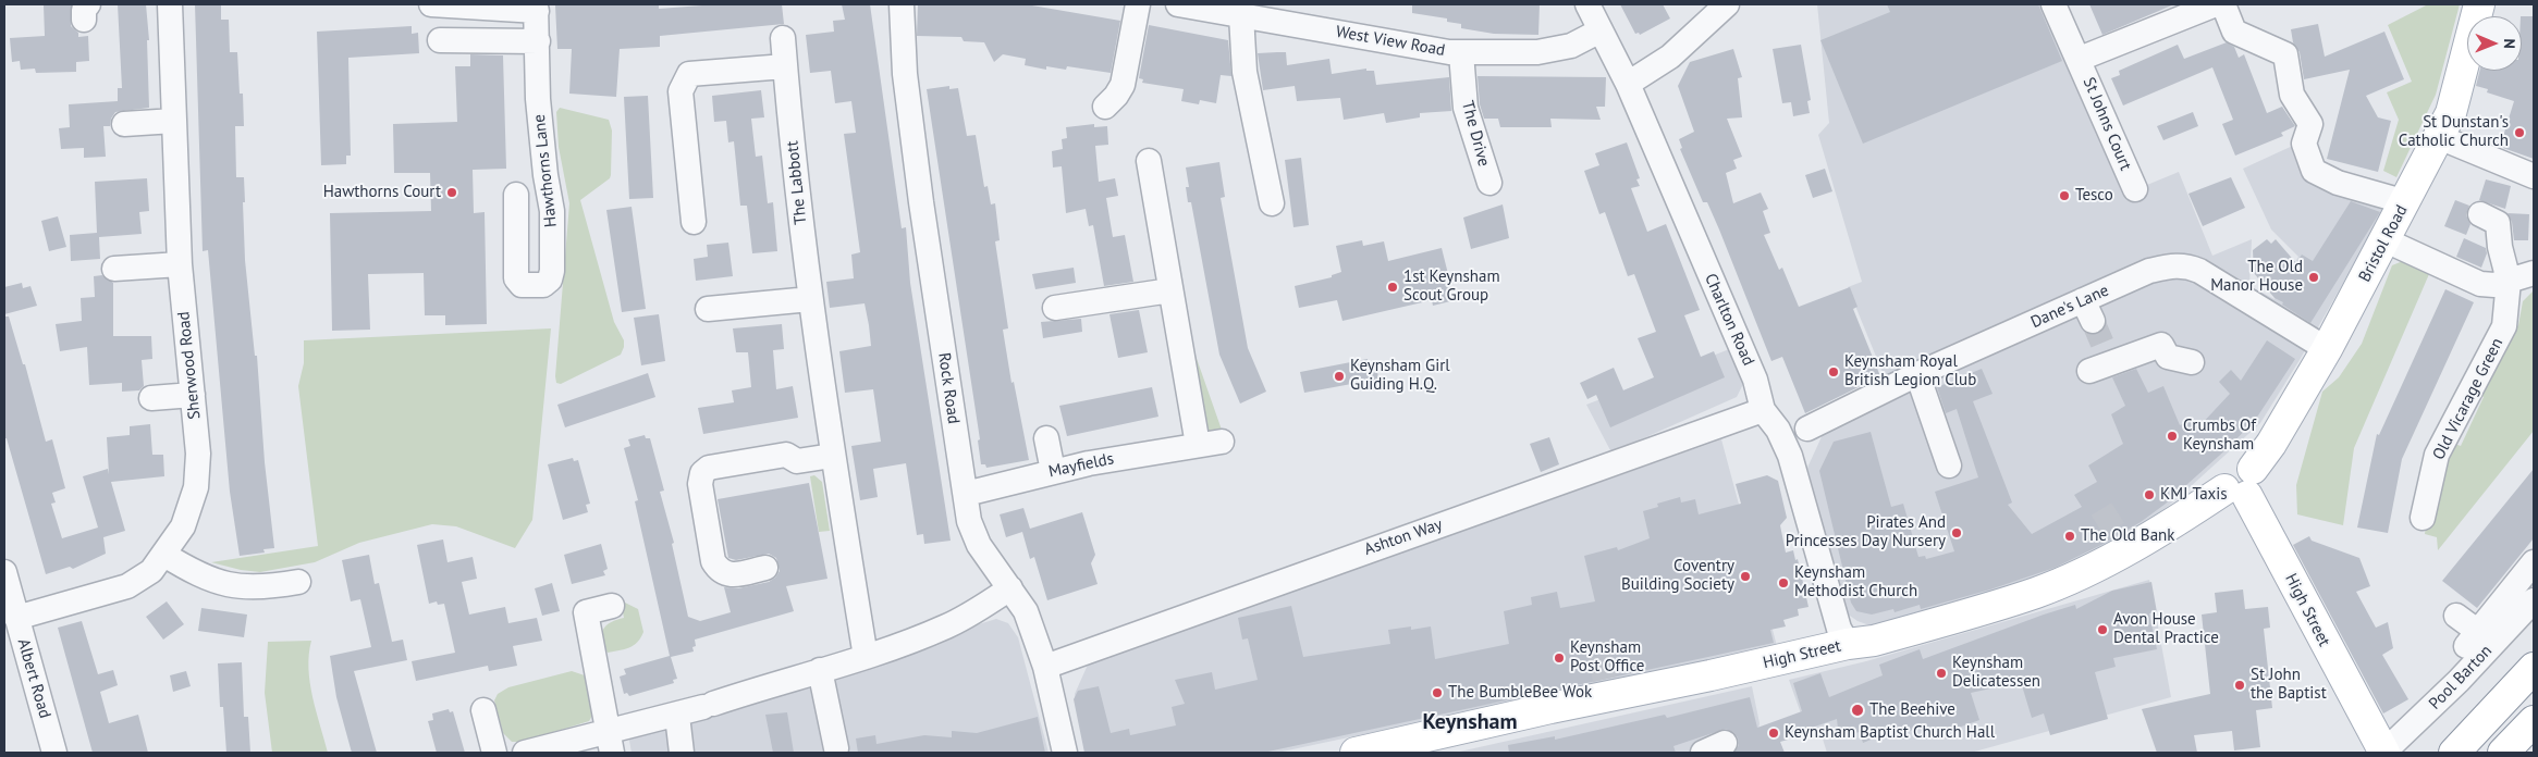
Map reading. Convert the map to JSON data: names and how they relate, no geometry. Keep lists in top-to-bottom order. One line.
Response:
{"streets":{"main road":["Bristol Road","High Street"],"street":["West View Road","St Johns Court","The Drive","Hawthorns Lane","The Labbott","Dane's Lane","Charlton Road","Sherwood Road","Rock Road","Old Vicarage Green","Mayfields","Ashton Way","Pool Barton","Albert Road"]},"crossings":[["West View Road","The Drive"],["West View Road","Charlton Road"],["Bristol Road","Dane's Lane"],["Bristol Road","High Street"],["Dane's Lane","Charlton Road"],["Charlton Road","Ashton Way"],["Charlton Road","High Street"],["Sherwood Road","Albert Road"],["Rock Road","Mayfields"],["Rock Road","Ashton Way"],["High Street","Pool Barton"]],"districts":["Keynsham"],"places":["St Dunstan's Catholic Church","Hawthorns Court","Tesco","The Old Manor House","1st Keynsham Scout Group","Keynsham Royal British Legion Club","Keynsham Girl Guiding H.Q.","Crumbs Of Keynsham","KMJ Taxis","Pirates And Princesses Day Nursery","The Old Bank","Coventry Building Society","Keynsham Methodist Church","Avon House Dental Practice","Keynsham Post Office","Keynsham Delicatessen","St John the Baptist","The BumbleBee Wok","The Beehive","Keynsham Baptist Church Hall"],"north":"right"}
